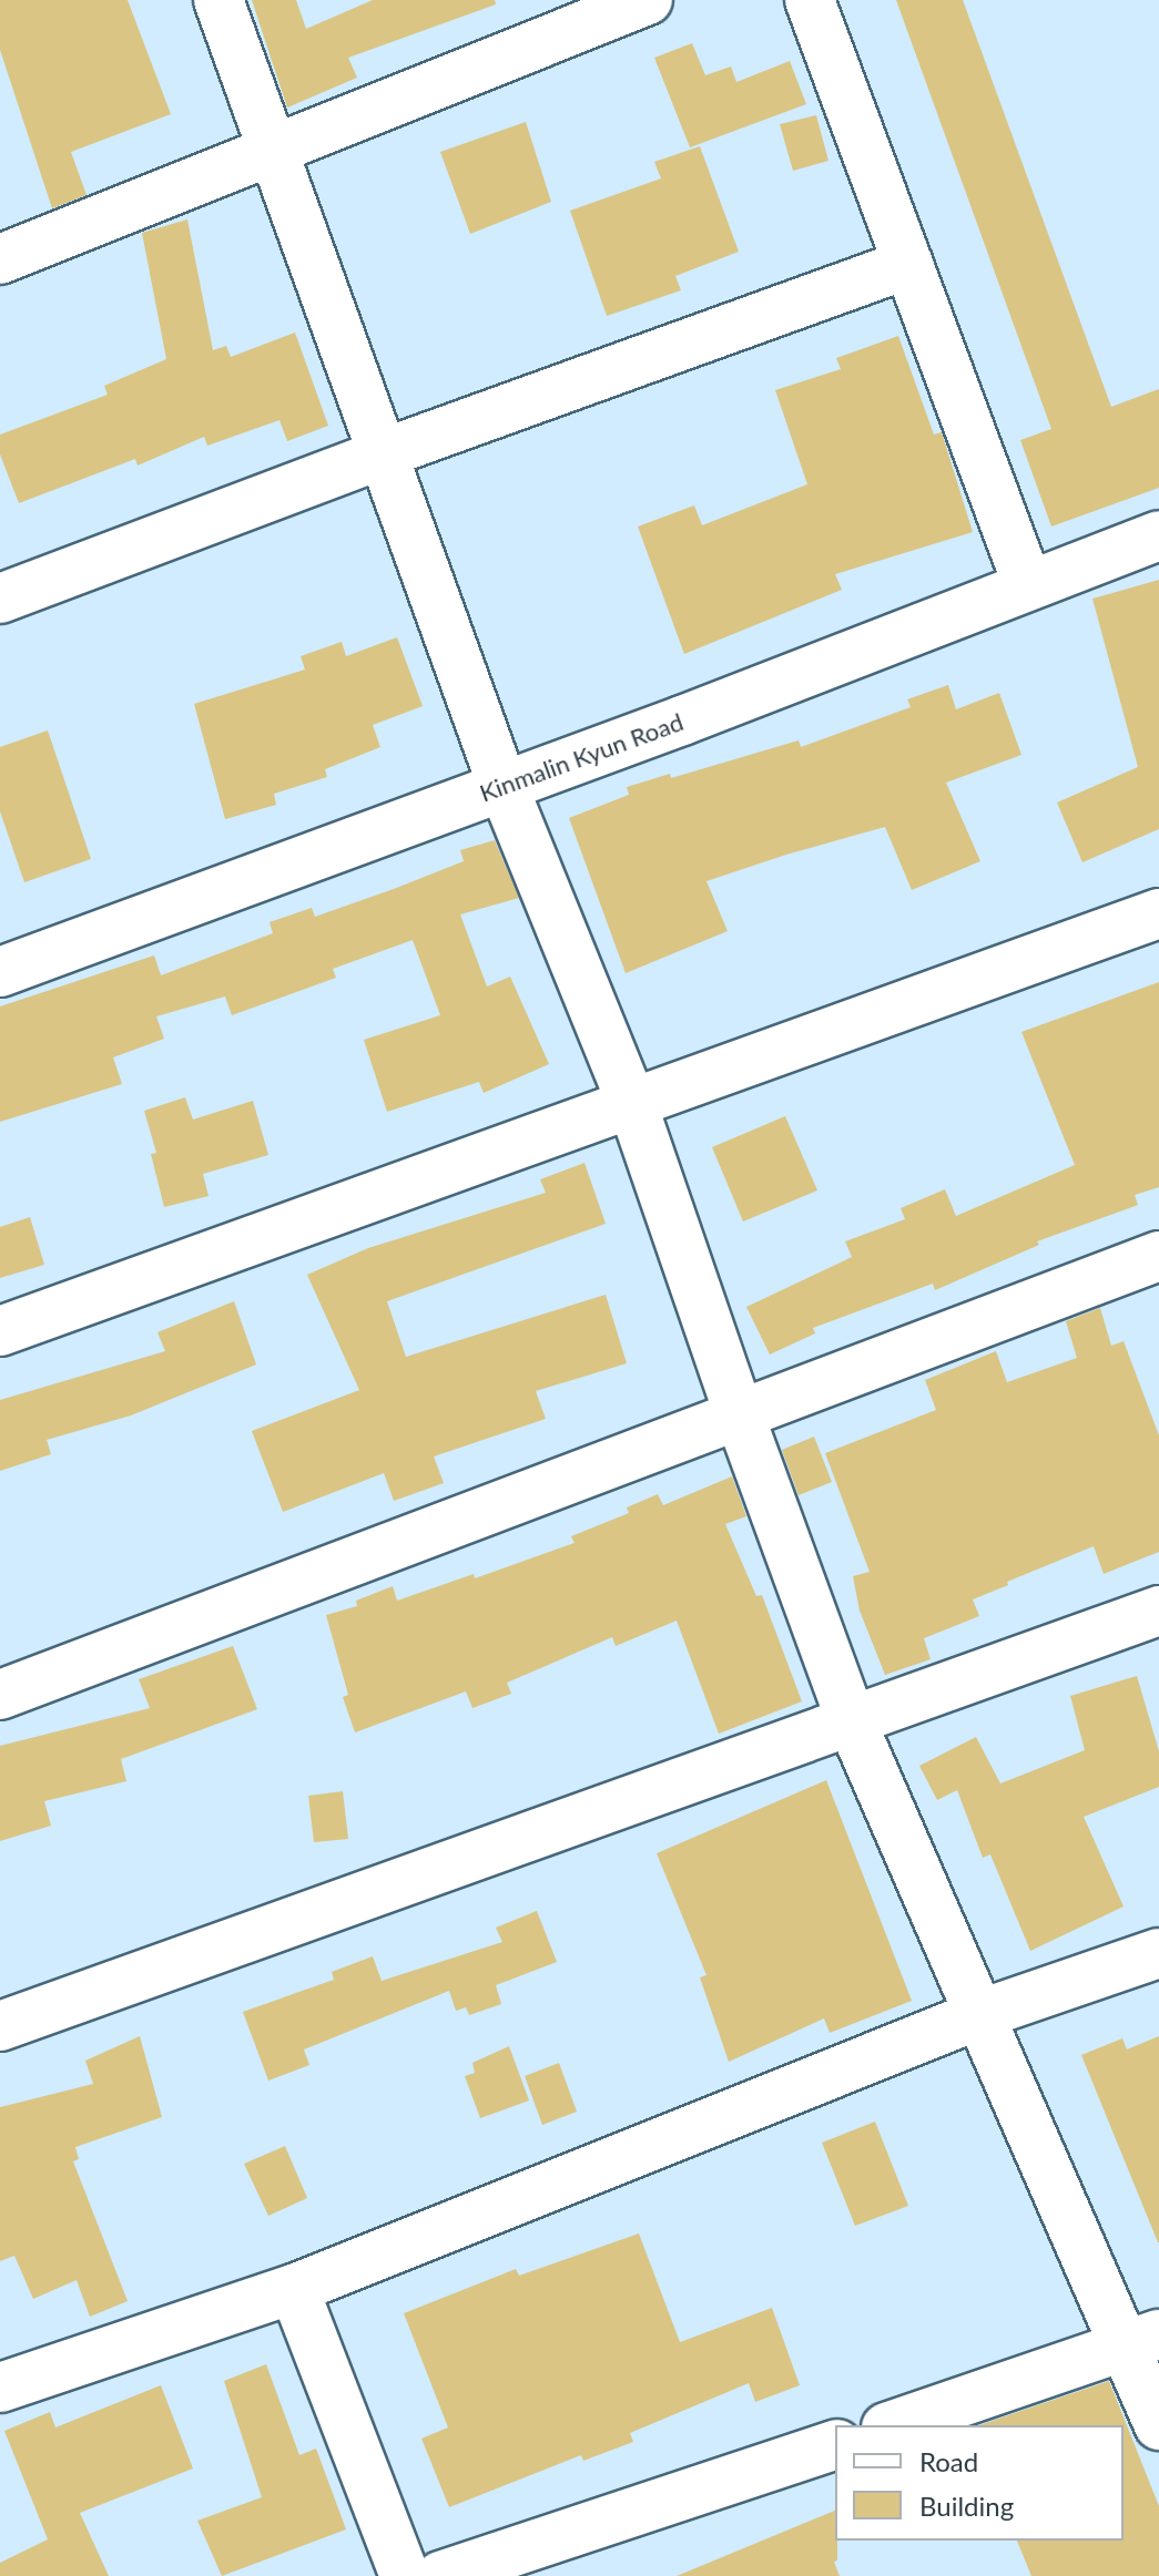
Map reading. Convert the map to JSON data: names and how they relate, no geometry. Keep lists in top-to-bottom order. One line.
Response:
{"streets":{"street":["Kinmalin Kyun Road"]},"legend":["Road","Building"]}
